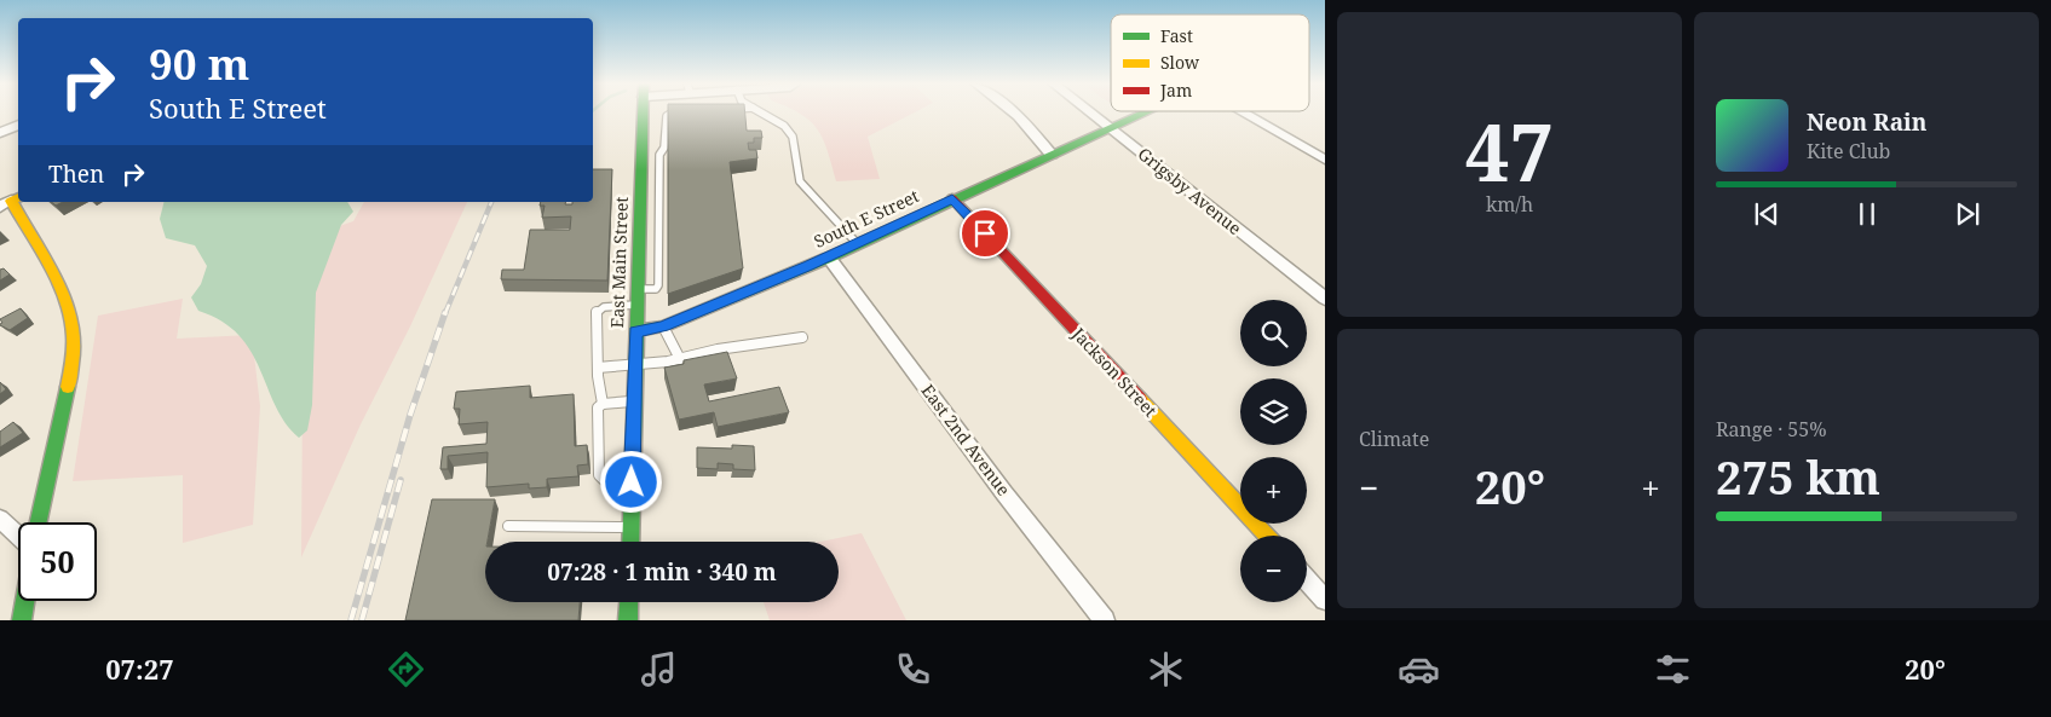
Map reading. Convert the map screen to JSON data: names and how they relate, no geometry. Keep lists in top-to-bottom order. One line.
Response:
{"streets":{"street":["Grigsby Avenue","South E Street","East Main Street","Jackson Street","East 2nd Avenue"]},"crossings":[["Grigsby Avenue","South E Street"],["South E Street","East Main Street"],["South E Street","Jackson Street"],["South E Street","East 2nd Avenue"]],"legend":["Fast","Slow","Jam"],"page":{"tile":[["47","km/h"],"Climate",["Range · 55%","275 km"]],"turn":["90 m","South E Street"],"song":["Neon Rain","Kite Club"],"then":"Then","map_buttons":["+","−"],"heat":["−","20°","+"],"limit":"50","trip":"07:28 · 1 min · 340 m","tabs":["07:27","20°"]}}
